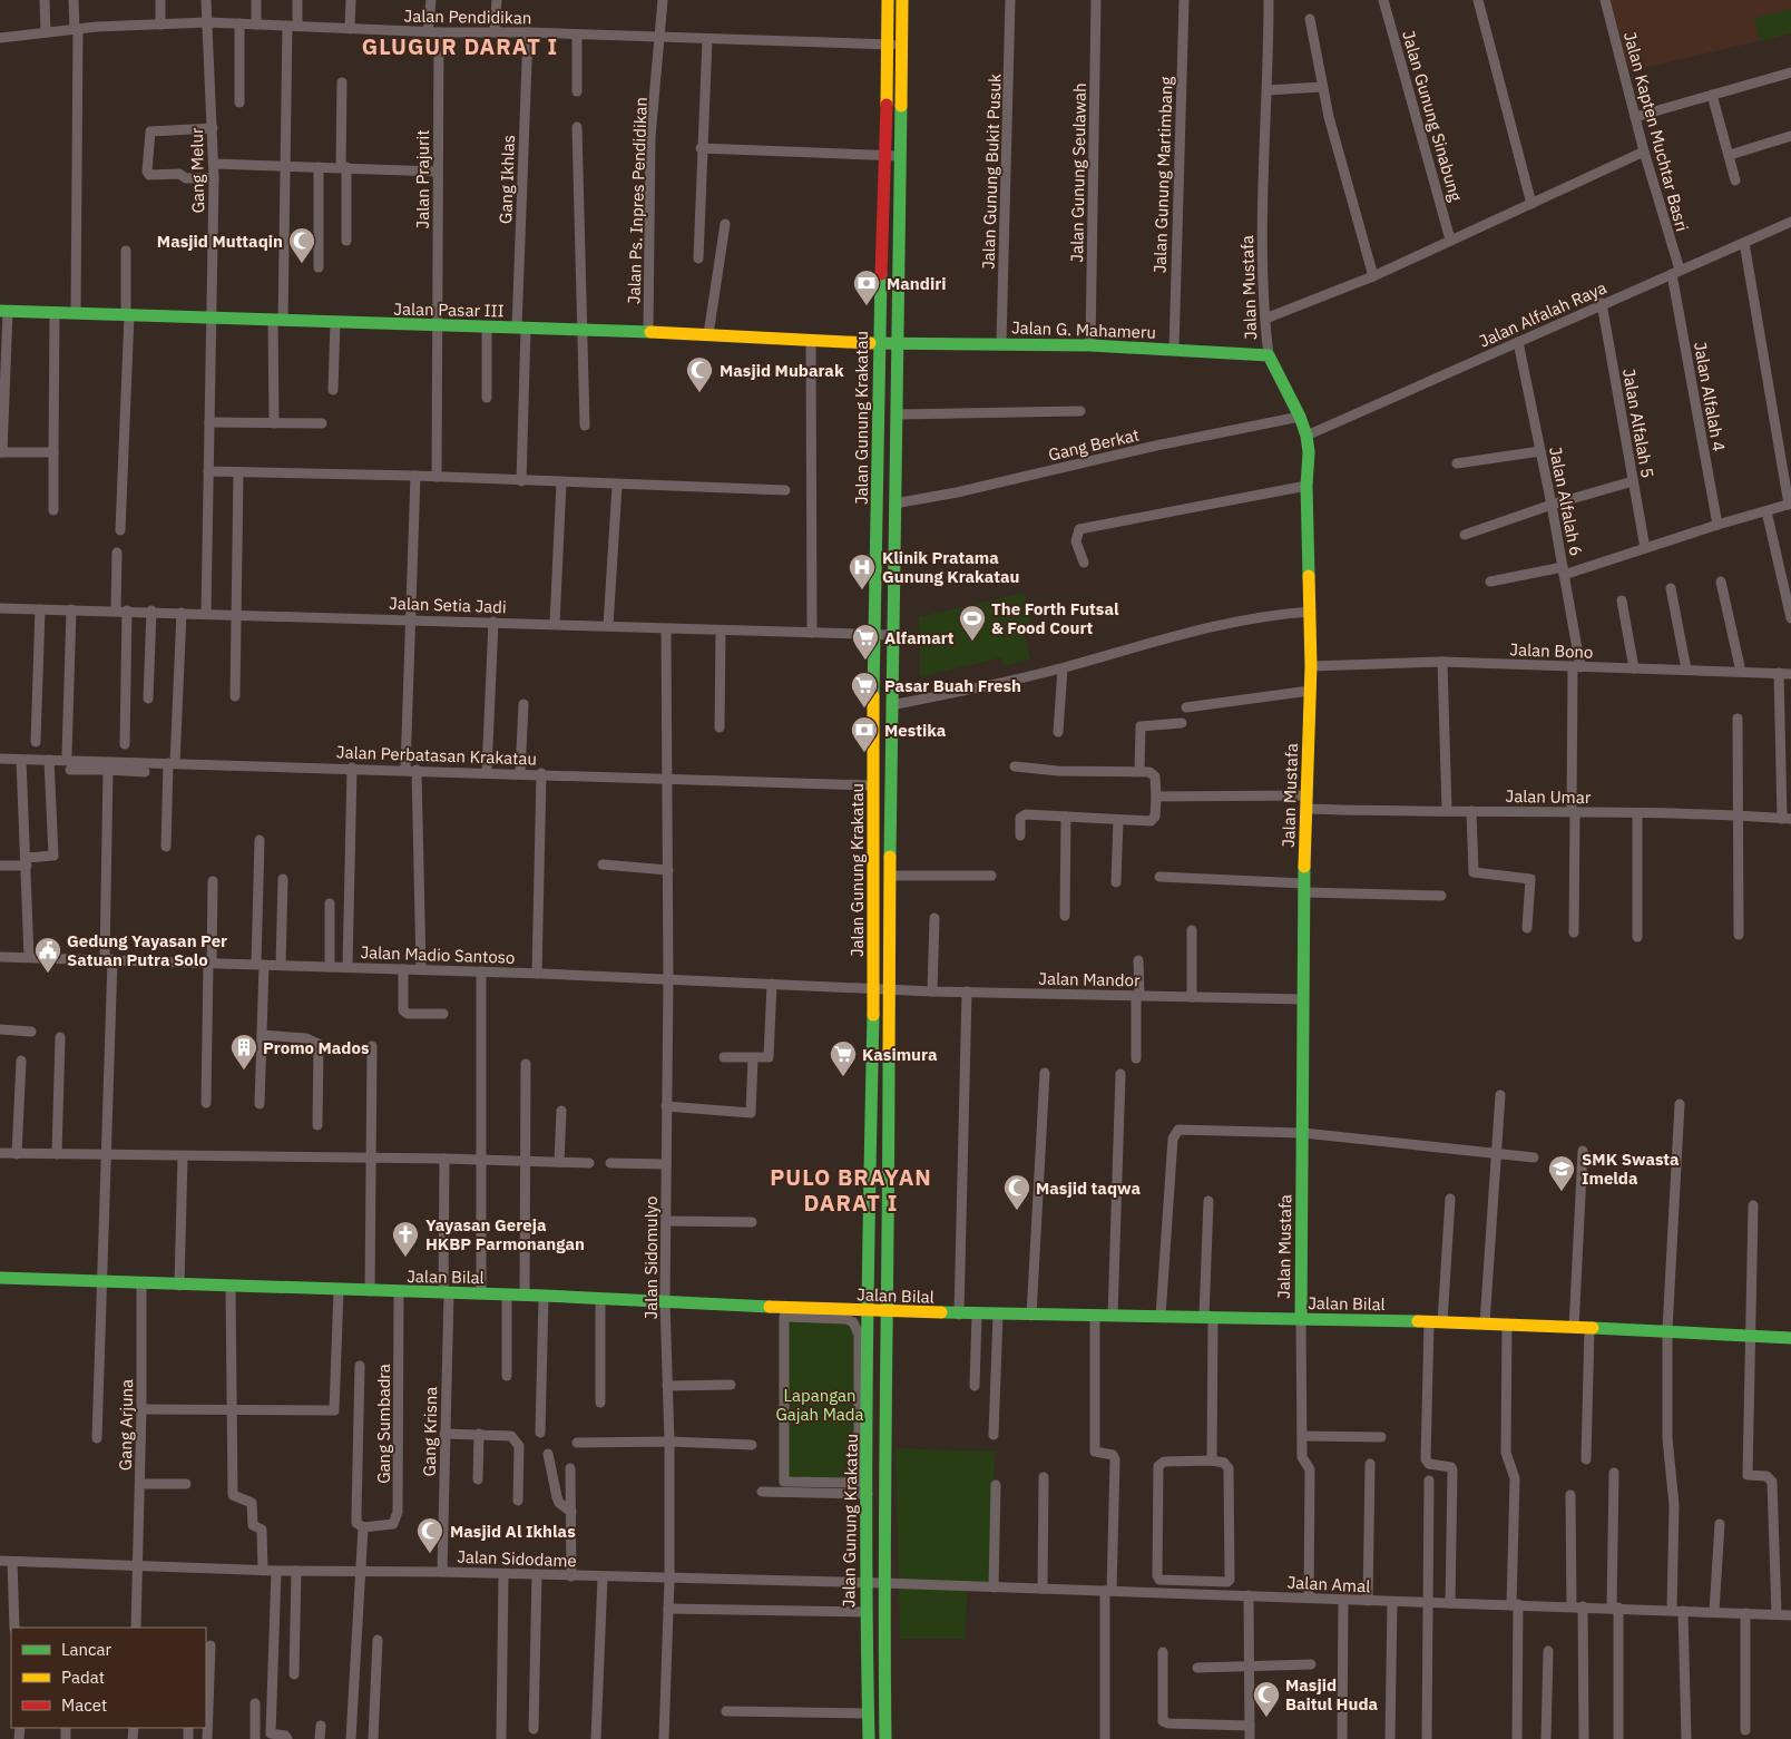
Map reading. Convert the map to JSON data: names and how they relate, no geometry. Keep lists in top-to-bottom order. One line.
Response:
{"streets":{"main road":["Jalan Mustafa","Jalan Pasar III","Jalan G. Mahameru","Jalan Gunung Krakatau","Jalan Bilal"],"street":["Jalan Pendidikan","Jalan Gunung Sinabung","Jalan Kapten Muchtar Basri","Gang Melur","Jalan Gunung Bukit Pusuk","Jalan Gunung Seulawah","Jalan Gunung Martimbang","Jalan Prajurit","Gang Ikhlas","Jalan Ps. Inpres Pendidikan","Jalan Alfalah Raya","Jalan Alfalah 4","Jalan Alfalah 5","Gang Berkat","Jalan Alfalah 6","Jalan Setia Jadi","Jalan Bono","Jalan Perbatasan Krakatau","Jalan Umar","Jalan Madio Santoso","Jalan Mandor","Jalan Sidomulyo","Gang Sumbadra","Gang Arjuna","Gang Krisna","Jalan Sidodame","Jalan Amal"]},"crossings":[["Jalan Pendidikan","Gang Melur"],["Jalan Pendidikan","Jalan Prajurit"],["Jalan Pendidikan","Gang Ikhlas"],["Jalan Pendidikan","Jalan Ps. Inpres Pendidikan"],["Jalan Pendidikan","Jalan Gunung Krakatau"],["Jalan Kapten Muchtar Basri","Jalan Alfalah Raya"],["Jalan Kapten Muchtar Basri","Jalan Alfalah 4"],["Gang Melur","Jalan Pasar III"],["Gang Melur","Jalan Setia Jadi"],["Jalan Gunung Bukit Pusuk","Jalan G. Mahameru"],["Jalan Gunung Seulawah","Jalan G. Mahameru"],["Jalan Gunung Martimbang","Jalan G. Mahameru"],["Jalan Prajurit","Jalan Pasar III"],["Gang Ikhlas","Jalan Pasar III"],["Jalan Ps. Inpres Pendidikan","Jalan Pasar III"],["Jalan Mustafa","Jalan Alfalah Raya"],["Jalan Mustafa","Jalan G. Mahameru"],["Jalan Mustafa","Gang Berkat"],["Jalan Mustafa","Jalan Bono"],["Jalan Mustafa","Jalan Umar"],["Jalan Mustafa","Jalan Mandor"],["Jalan Mustafa","Jalan Bilal"],["Jalan Mustafa","Jalan Amal"],["Jalan Pasar III","Jalan G. Mahameru"],["Jalan Pasar III","Jalan Gunung Krakatau"],["Jalan Alfalah Raya","Jalan Alfalah 4"],["Jalan Alfalah Raya","Jalan Alfalah 5"],["Jalan Alfalah Raya","Jalan Alfalah 6"],["Jalan G. Mahameru","Jalan Gunung Krakatau"],["Jalan Gunung Krakatau","Gang Berkat"],["Jalan Gunung Krakatau","Jalan Setia Jadi"],["Jalan Gunung Krakatau","Jalan Perbatasan Krakatau"],["Jalan Gunung Krakatau","Jalan Madio Santoso"],["Jalan Gunung Krakatau","Jalan Mandor"],["Jalan Gunung Krakatau","Jalan Bilal"],["Jalan Gunung Krakatau","Jalan Sidodame"],["Jalan Gunung Krakatau","Jalan Amal"],["Jalan Alfalah 6","Jalan Bono"],["Jalan Alfalah 6","Jalan Umar"],["Jalan Setia Jadi","Jalan Sidomulyo"],["Jalan Perbatasan Krakatau","Jalan Sidomulyo"],["Jalan Madio Santoso","Jalan Mandor"],["Jalan Madio Santoso","Jalan Sidomulyo"],["Jalan Sidomulyo","Jalan Bilal"],["Jalan Sidomulyo","Jalan Sidodame"],["Jalan Bilal","Gang Sumbadra"],["Jalan Bilal","Gang Arjuna"],["Jalan Bilal","Gang Krisna"],["Gang Arjuna","Jalan Sidodame"],["Gang Krisna","Jalan Sidodame"],["Jalan Sidodame","Jalan Amal"]],"districts":["GLUGUR DARAT I","PULO BRAYAN DARAT I"],"parks":["Lapangan Gajah Mada"],"places":{"mosque":["Masjid Muttaqin","Masjid Mubarak","Masjid taqwa","Masjid Al Ikhlas","Masjid Baitul Huda"],"bank":["Mandiri","Mestika"],"hospital":["Klinik Pratama Gunung Krakatau"],"sports":["The Forth Futsal & Food Court"],"supermarket":["Alfamart","Pasar Buah Fresh","Kasimura"],"public building":["Gedung Yayasan Per Satuan Putra Solo"],"building":["Promo Mados"],"school or university":["SMK Swasta Imelda"],"church":["Yayasan Gereja HKBP Parmonangan"]},"legend":["Lancar","Padat","Macet"]}
